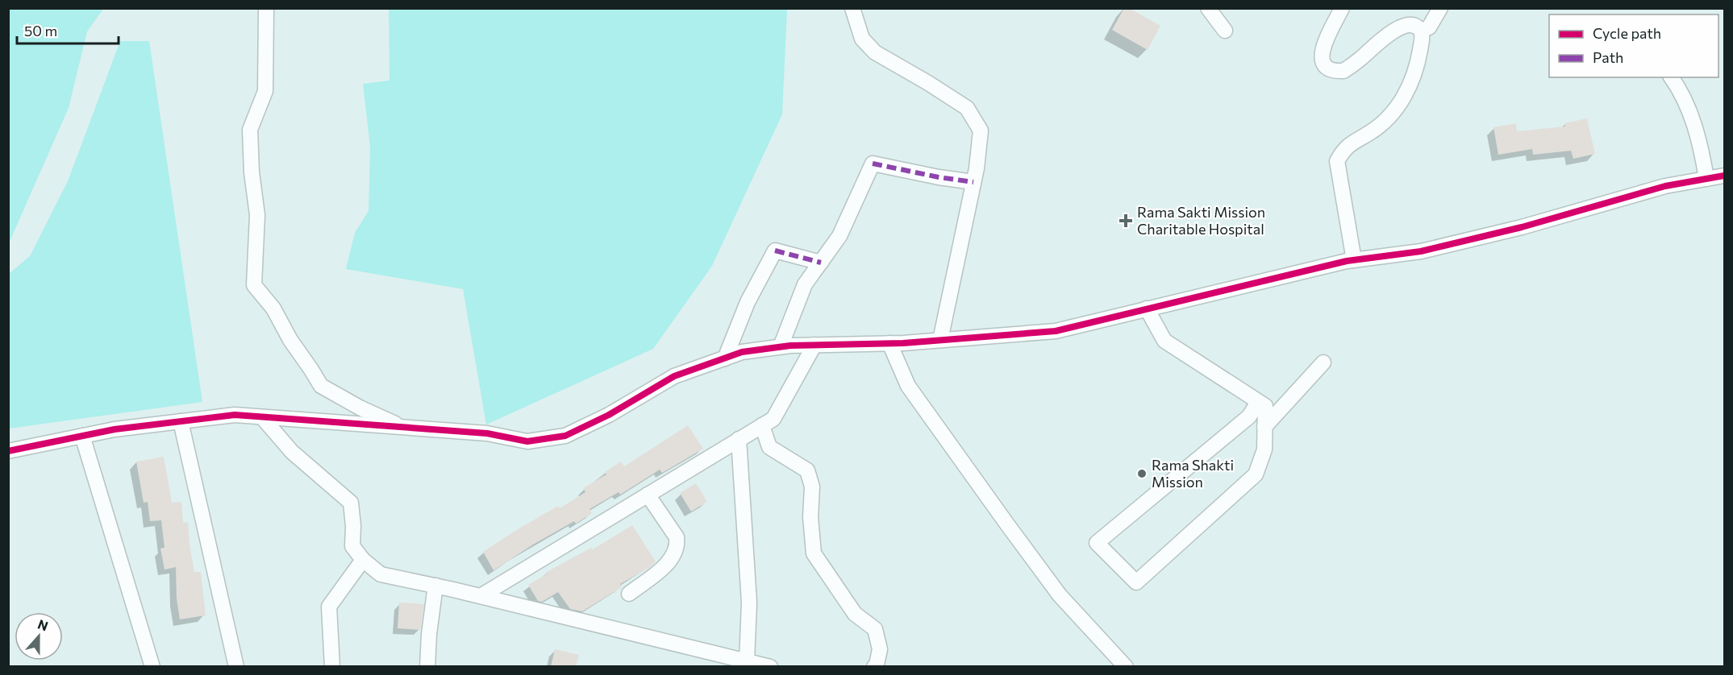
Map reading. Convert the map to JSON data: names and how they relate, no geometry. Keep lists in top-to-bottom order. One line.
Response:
{"places":{"health":["Rama Sakti Mission Charitable Hospital"],"other":["Rama Shakti Mission"]},"legend":["Cycle path","Path"],"scale_bar":"50 m","north":"top"}
